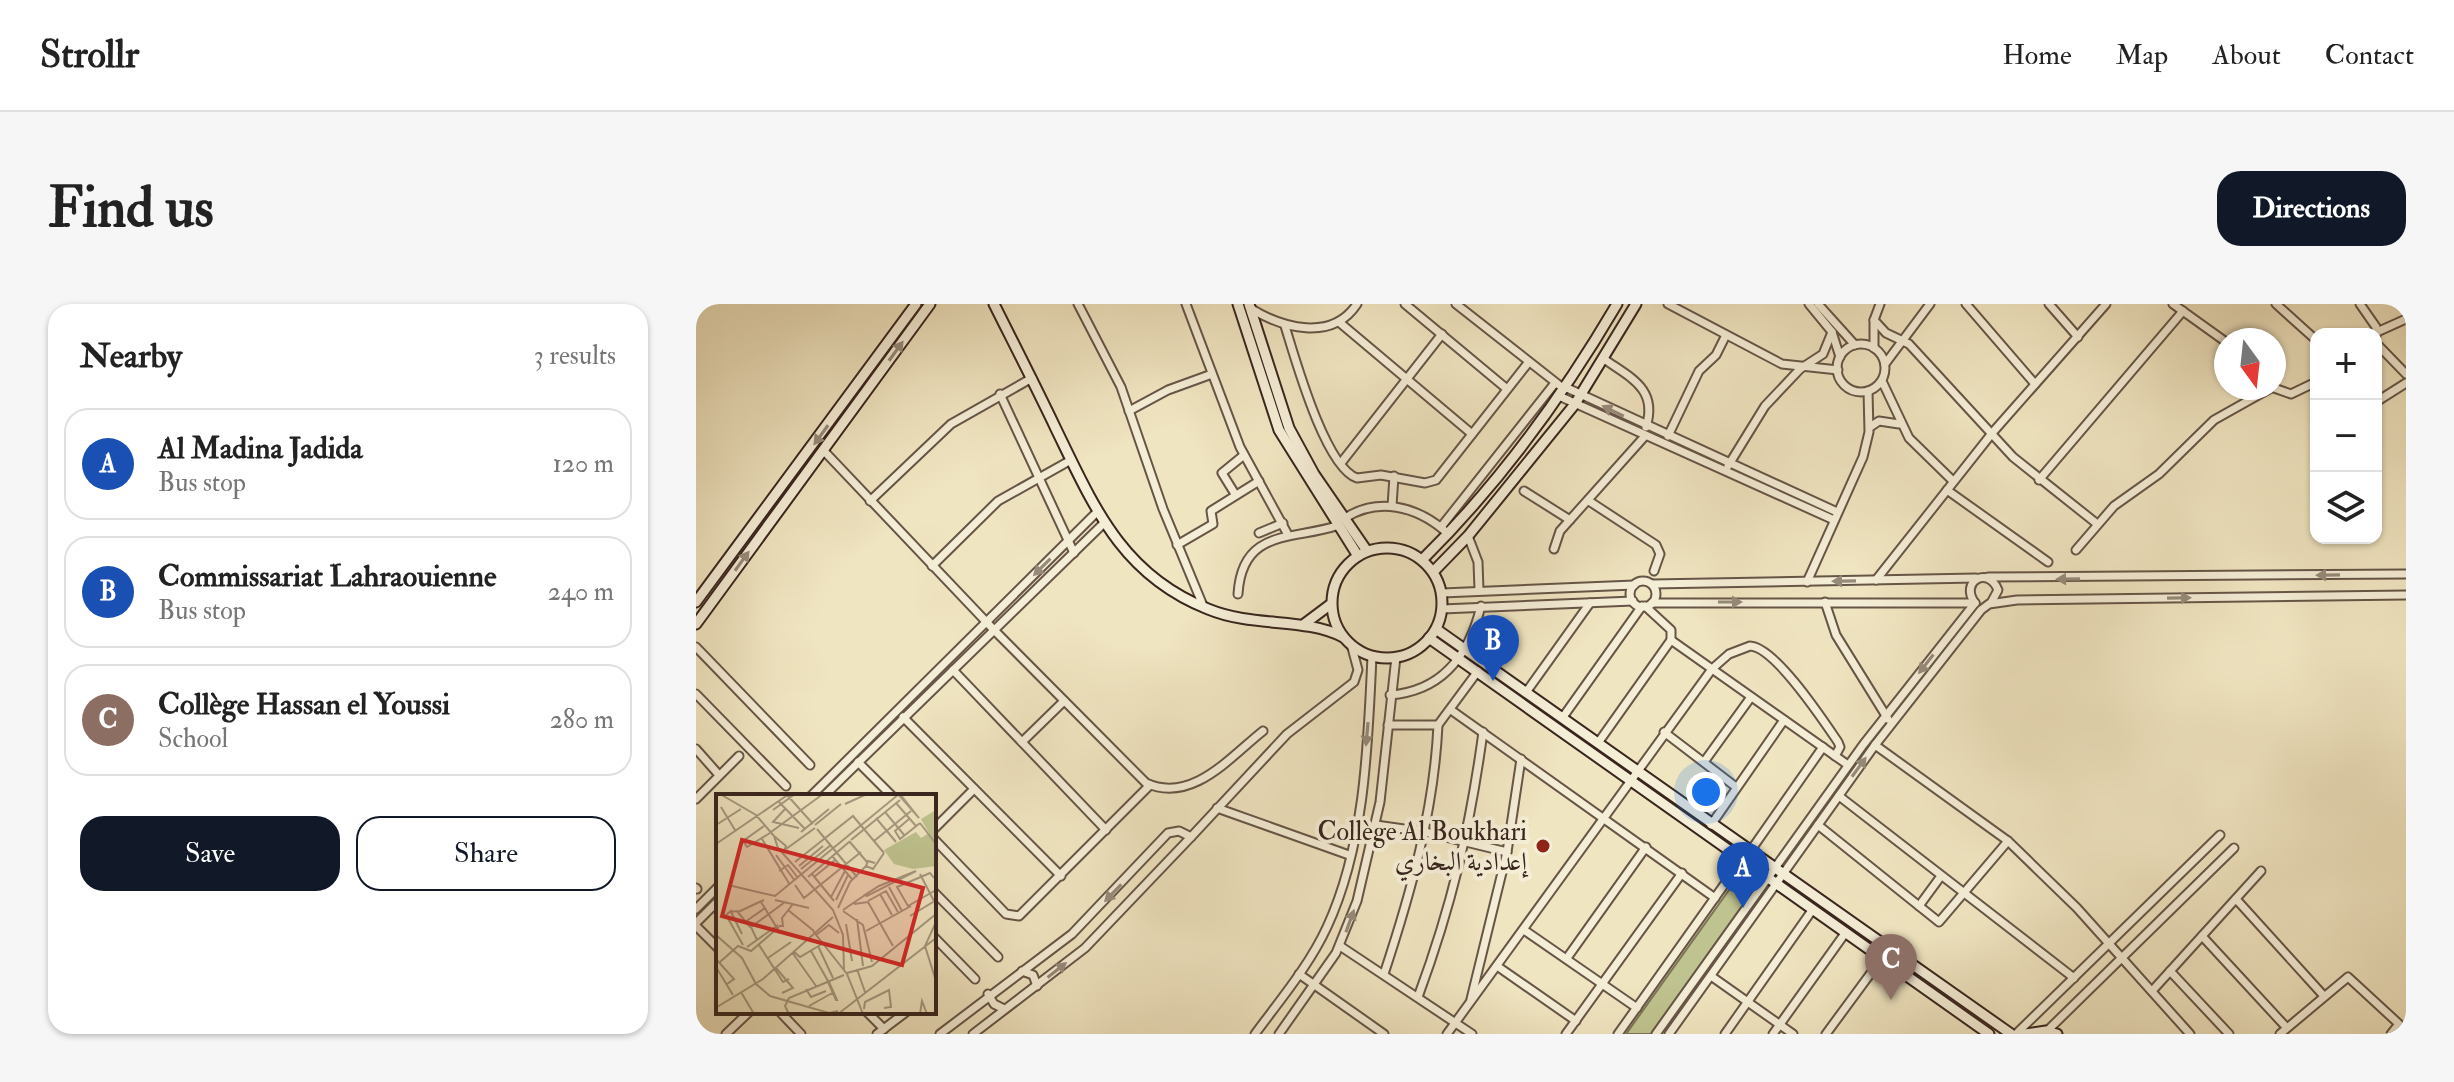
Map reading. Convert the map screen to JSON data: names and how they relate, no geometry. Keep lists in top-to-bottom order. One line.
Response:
{"places":["Collège Al Boukhari إعدادية البخاري"],"north":"bottom","page":{"header":"Strollr","nav":["Home","Map","About","Contact"],"buttons":["Directions",["Save","Share"]],"title":"Find us","heading":["Nearby","3 results"],"map_buttons":["+","−"],"list":[{"mark":"A","name":"Al Madina Jadida","note":"Bus stop","value":"120 m"},{"mark":"B","name":"Commissariat Lahraouienne","note":"Bus stop","value":"240 m"},{"mark":"C","name":"Collège Hassan el Youssi","note":"School","value":"280 m"}],"pins":["B","A","C"]}}
